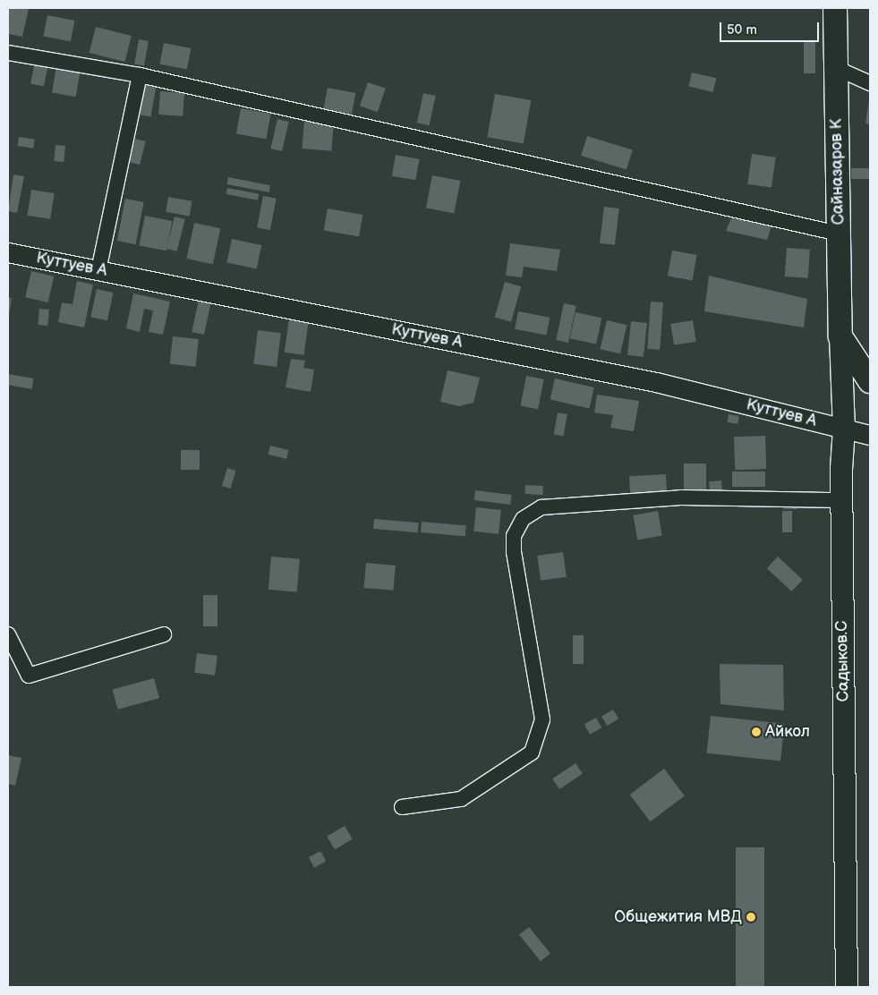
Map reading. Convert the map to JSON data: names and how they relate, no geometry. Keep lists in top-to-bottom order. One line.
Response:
{"streets":{"main road":["Сайназаров К","Садыков.С"],"street":["Куттуев А"]},"crossings":[["Сайназаров К","Садыков.С"],["Куттуев А","Садыков.С"]],"places":["Айкол","Общежития МВД"],"scale_bar":"50 m"}
